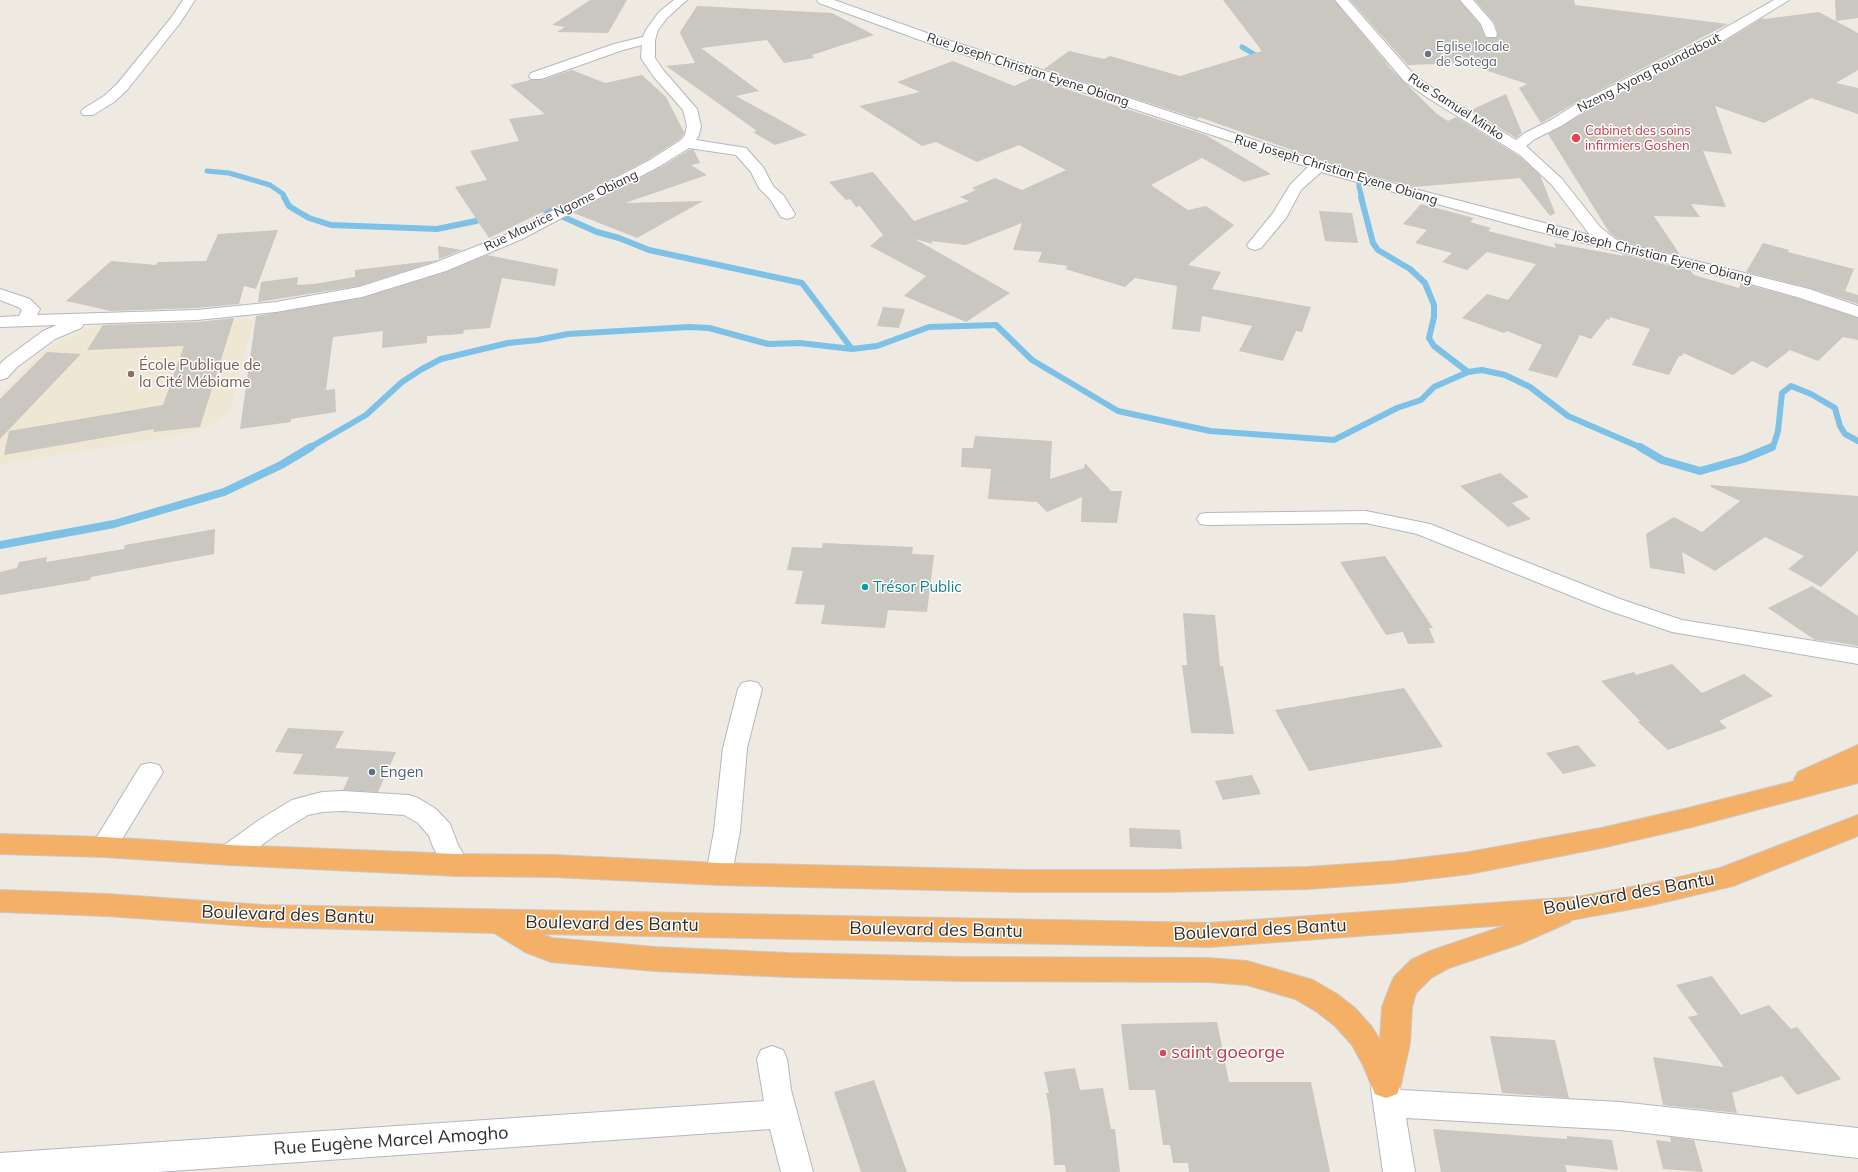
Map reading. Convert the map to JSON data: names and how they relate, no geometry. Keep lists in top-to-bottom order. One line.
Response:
{"streets":{"highway":["Boulevard des Bantu"],"street":["Rue Joseph Christian Eyene Obiang","Nzeng Ayong Roundabout","Rue Samuel Minko","Rue Maurice Ngome Obiang","Rue Eugène Marcel Amogho"]},"crossings":[["Rue Joseph Christian Eyene Obiang","Rue Samuel Minko"],["Nzeng Ayong Roundabout","Rue Samuel Minko"]],"places":["Eglise locale de Sotega","Cabinet des soins infirmiers Goshen","École Publique de la Cité Mébiame","Trésor Public","Engen","saint goeorge"]}
